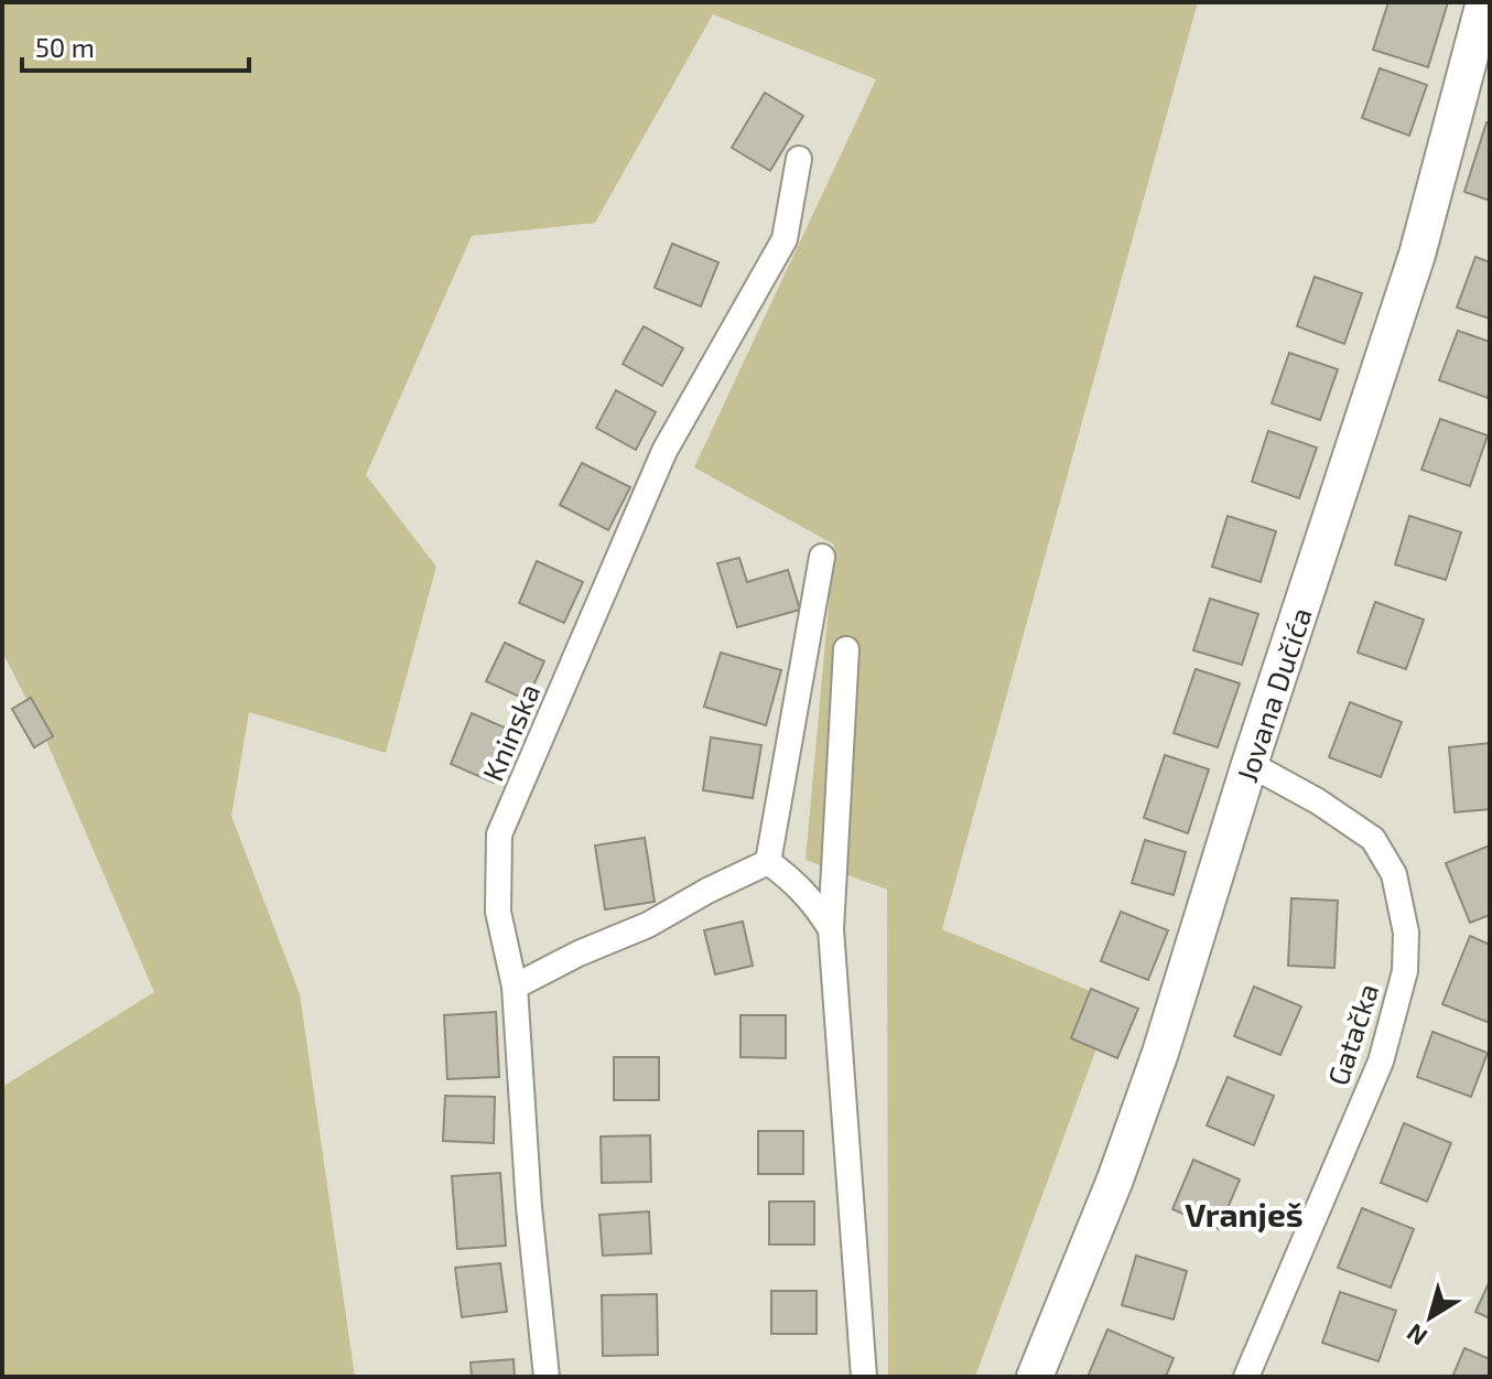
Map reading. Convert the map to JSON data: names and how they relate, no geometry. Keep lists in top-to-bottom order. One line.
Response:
{"streets":{"main road":["Jovana Dučića"],"street":["Kninska","Gatačka"]},"crossings":[["Jovana Dučića","Gatačka"]],"districts":["Vranješ"],"scale_bar":"50 m","north":"bottom left"}
